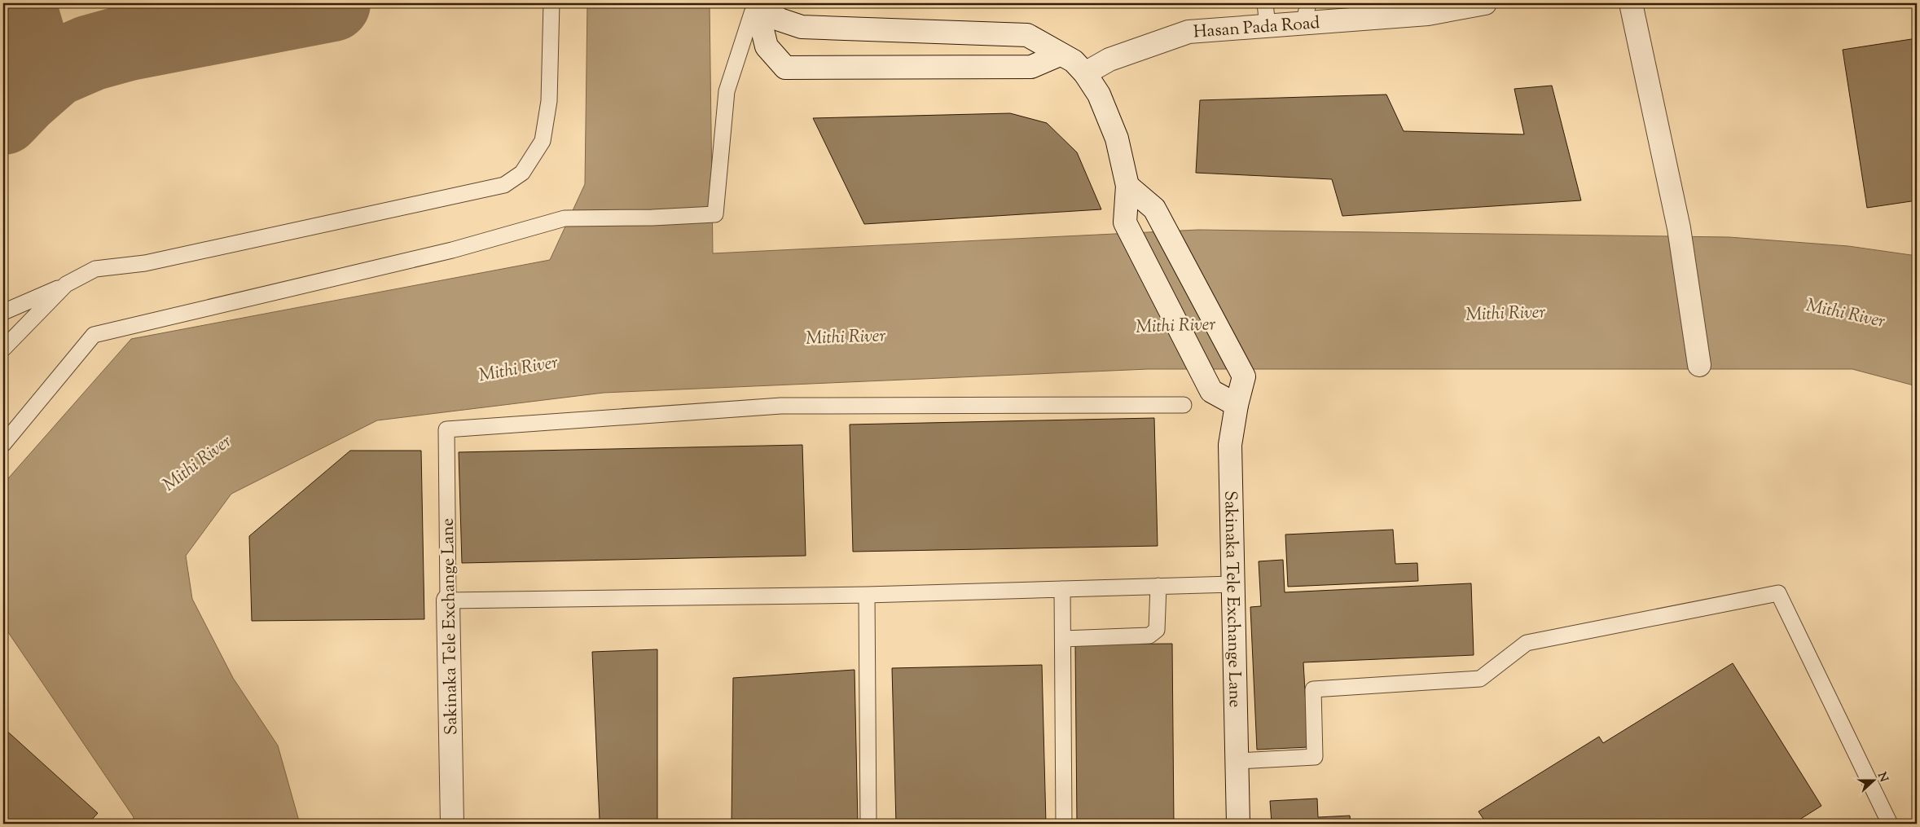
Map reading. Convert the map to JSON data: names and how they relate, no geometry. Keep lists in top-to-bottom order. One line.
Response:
{"streets":{"street":["Hasan Pada Road","Sakinaka Tele Exchange Lane"]},"water":["Mithi River"],"north":"right"}
